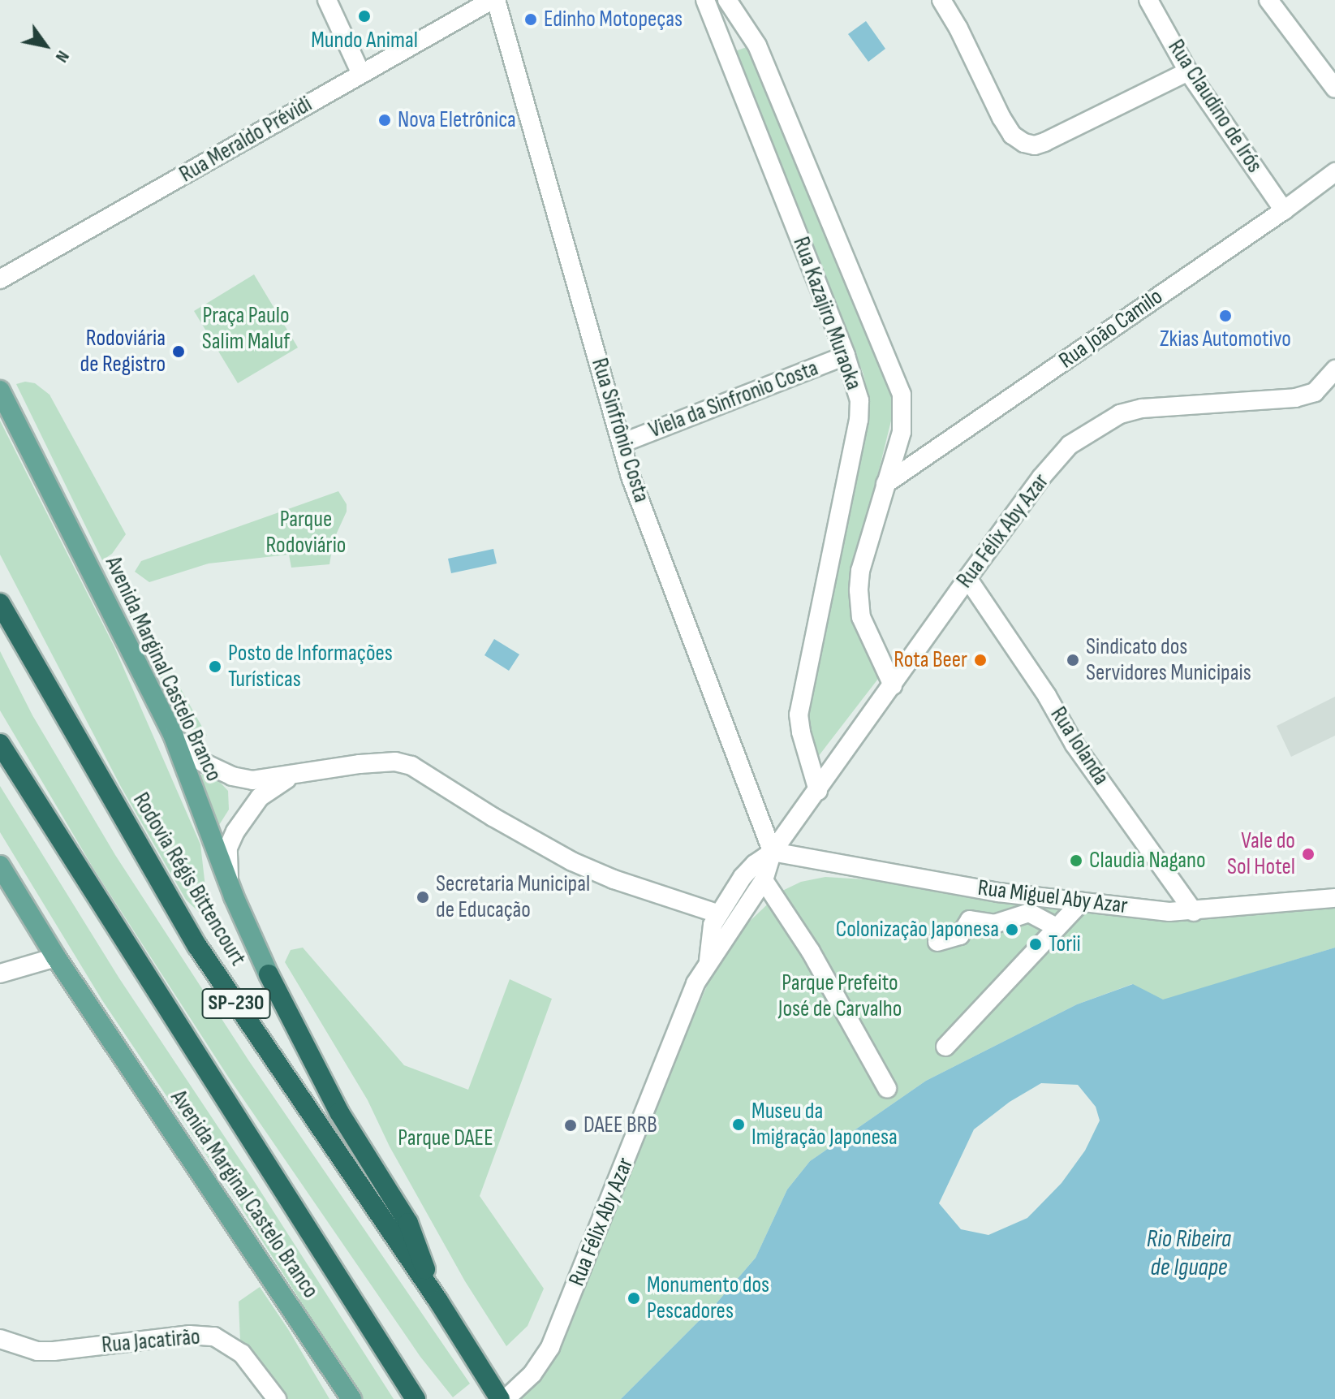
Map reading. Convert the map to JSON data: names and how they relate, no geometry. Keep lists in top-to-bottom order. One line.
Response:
{"streets":{"highway":["Rodovia Régis Bittencourt","SP-230"],"main road":["Avenida Marginal Castelo Branco"],"street":["Rua Claudino de Irós","Rua Meraldo Prévidi","Rua Kazajiro Muraoka","Rua João Camilo","Viela da Sinfronio Costa","Rua Sinfrônio Costa","Rua Félix Aby Azar","Rua Iolanda","Rua Miguel Aby Azar","Rua Jacatirão"]},"crossings":[["Rua Claudino de Irós","Rua João Camilo"],["Rua Meraldo Prévidi","Rua Sinfrônio Costa"],["Rua Kazajiro Muraoka","Rua João Camilo"],["Rua Kazajiro Muraoka","Viela da Sinfronio Costa"],["Rua Kazajiro Muraoka","Rua Félix Aby Azar"],["Viela da Sinfronio Costa","Rua Sinfrônio Costa"],["Rua Sinfrônio Costa","Rua Félix Aby Azar"],["Rua Sinfrônio Costa","Rua Miguel Aby Azar"],["Rua Félix Aby Azar","Rua Iolanda"],["Rua Félix Aby Azar","Rodovia Régis Bittencourt"],["Rua Félix Aby Azar","Rua Miguel Aby Azar"],["Rua Iolanda","Rua Miguel Aby Azar"]],"water":["Rio Ribeira de Iguape"],"parks":["Praça Paulo Salim Maluf","Parque Rodoviário","Parque Prefeito José de Carvalho","Parque DAEE"],"places":["Mundo Animal","Edinho Motopeças","Nova Eletrônica","Zkias Automotivo","Rodoviária de Registro","Rota Beer","Sindicato dos Servidores Municipais","Posto de Informações Turísticas","Vale do Sol Hotel","Claudia Nagano","Secretaria Municipal de Educação","Colonização Japonesa","Torii","Museu da Imigração Japonesa","DAEE BRB","Monumento dos Pescadores"],"north":"bottom right"}
